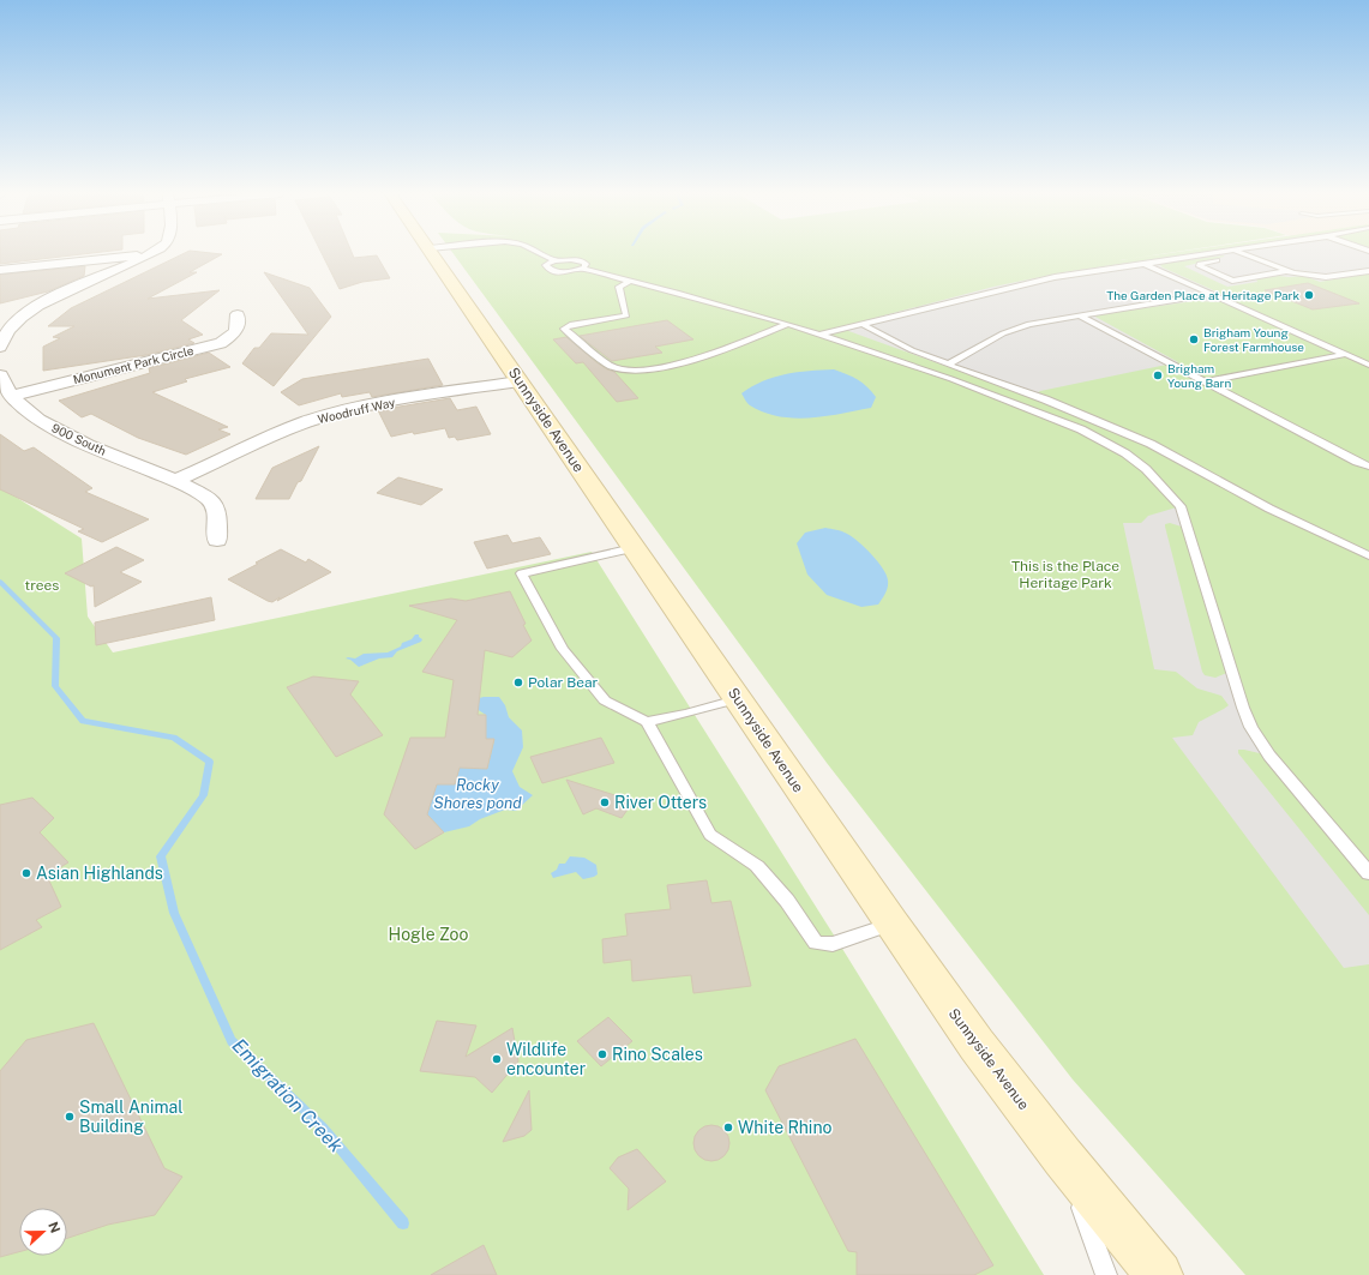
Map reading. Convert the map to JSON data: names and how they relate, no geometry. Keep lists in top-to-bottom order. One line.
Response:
{"streets":{"main road":["Sunnyside Avenue"],"street":["Monument Park Circle","Woodruff Way","900 South"]},"crossings":[["Monument Park Circle","900 South"],["Woodruff Way","Sunnyside Avenue"],["Woodruff Way","900 South"]],"water":["Rocky Shores pond","Emigration Creek"],"parks":["This is the Place Heritage Park","trees","Hogle Zoo"],"places":["The Garden Place at Heritage Park","Brigham Young Forest Farmhouse","Brigham Young Barn","Polar Bear","River Otters","Asian Highlands","Rino Scales","Wildlife encounter","Small Animal Building","White Rhino"],"north":"right"}
